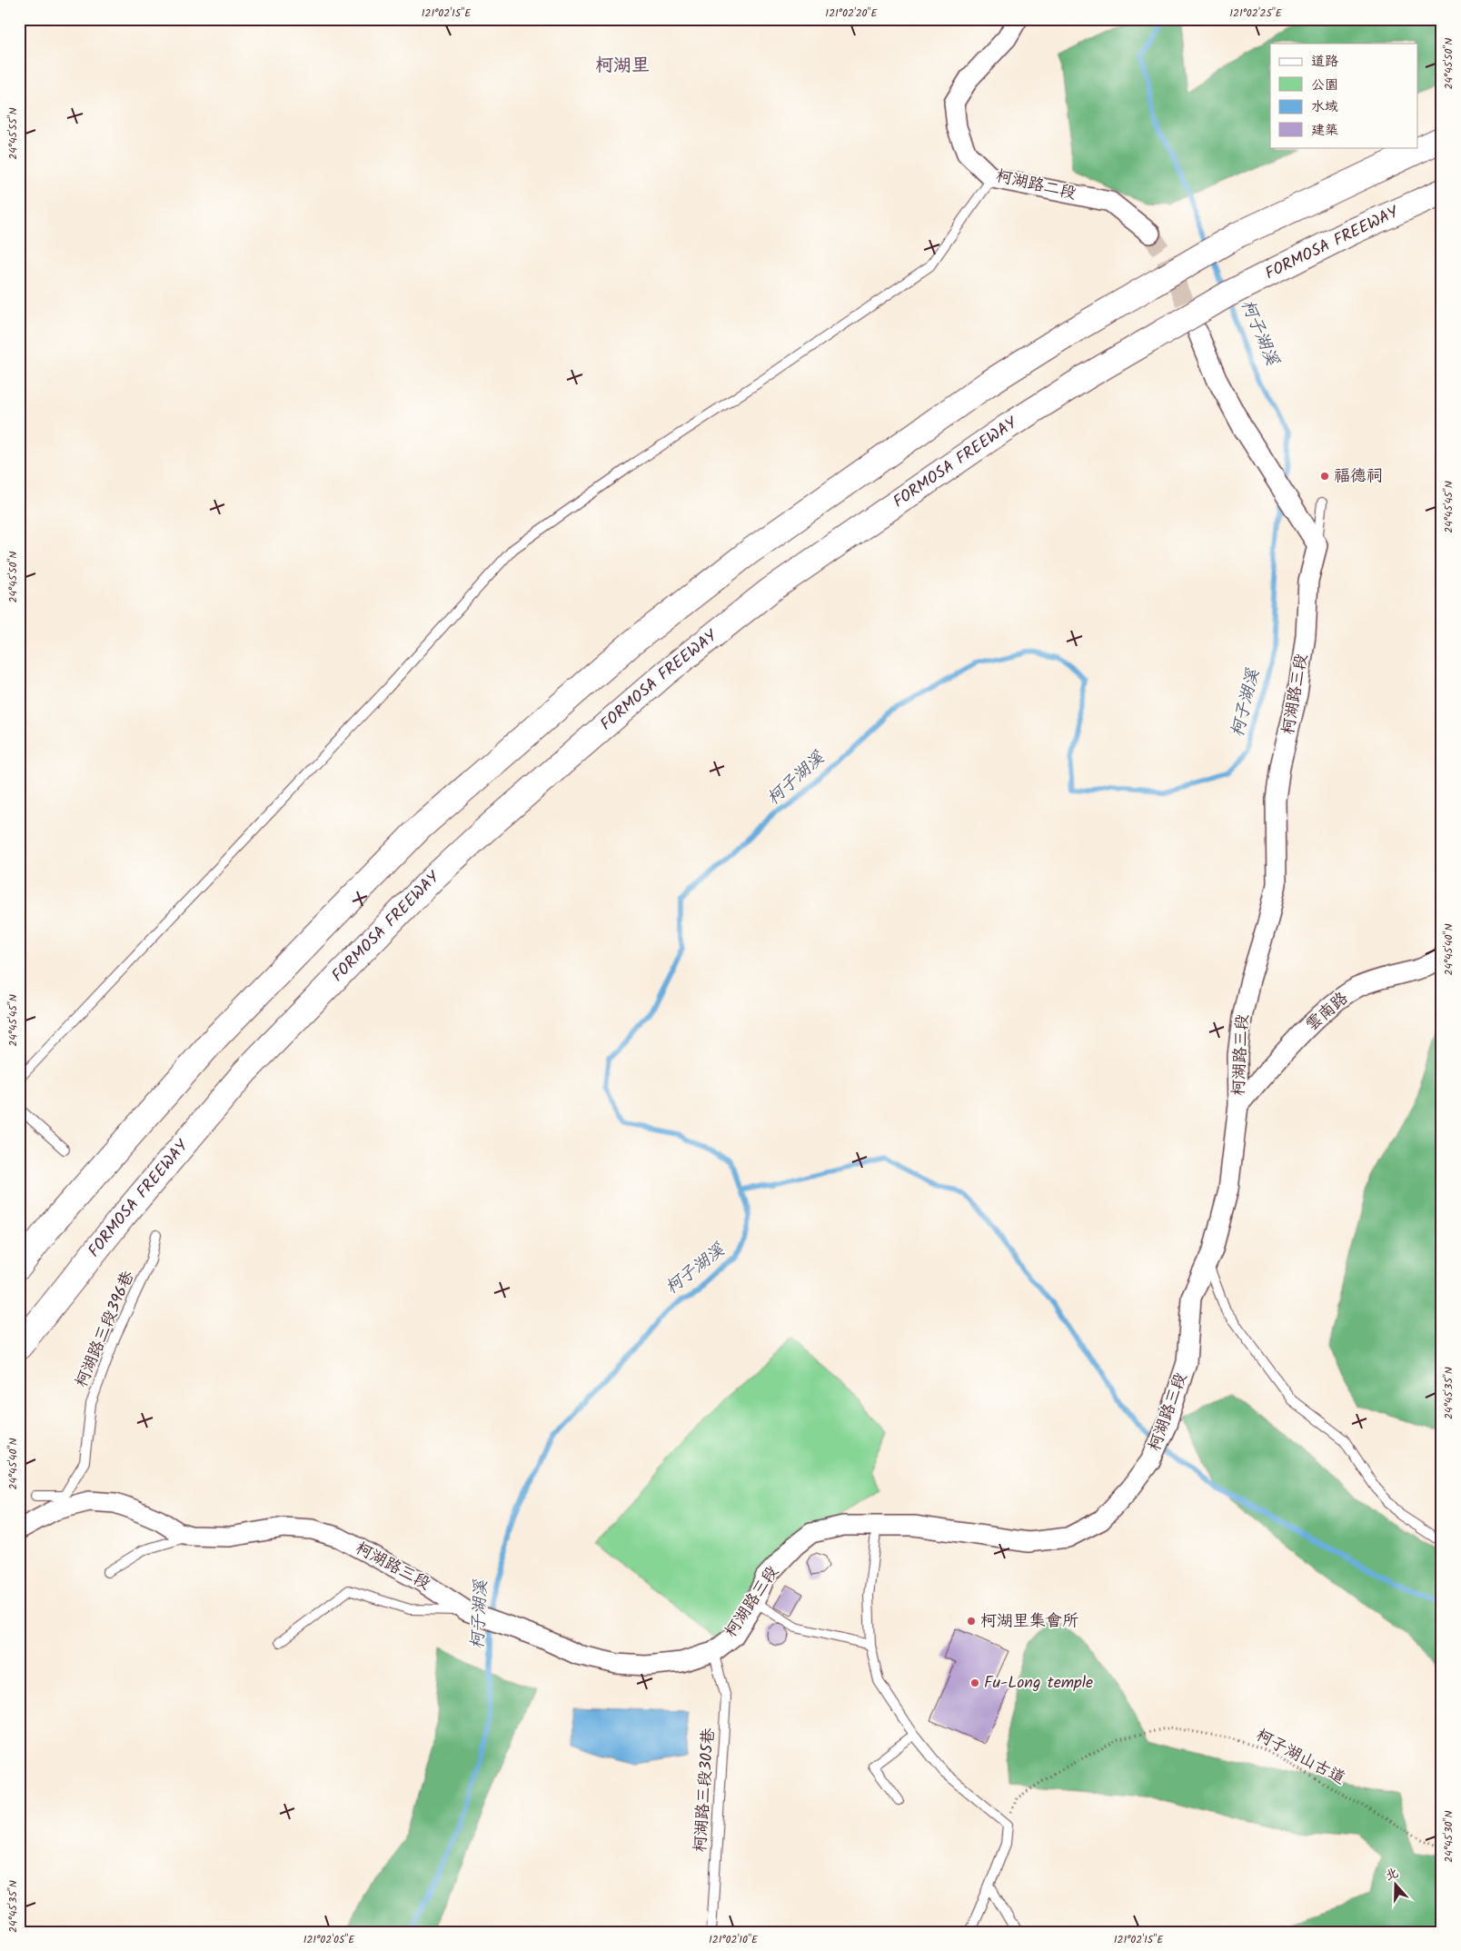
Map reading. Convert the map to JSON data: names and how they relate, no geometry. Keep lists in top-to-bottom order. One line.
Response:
{"streets":{"highway":["FORMOSA FREEWAY"],"street":["柯湖路二段","柯湖路三段","雲南路"],"lane":["柯湖路三段396巷","柯湖路三段305巷"],"path":["柯子湖山古道"]},"crossings":[["柯湖路三段","雲南路"],["柯湖路三段","柯湖路三段396巷"],["柯湖路三段","柯湖路三段305巷"]],"districts":["柯湖里"],"water":["柯子湖溪"],"places":["福德祠","柯湖里集會所","Fu-Long temple"],"legend":["道路","公園","水域","建築"],"north":"top","coordinates":["121°02'15\"E","121°02'20\"E","121°02'25\"E","24°45'50\"N","24°45'55\"N","24°45'45\"N","24°45'40\"N","24°45'35\"N","24°45'30\"N","121°02'05\"E","121°02'10\"E"]}
